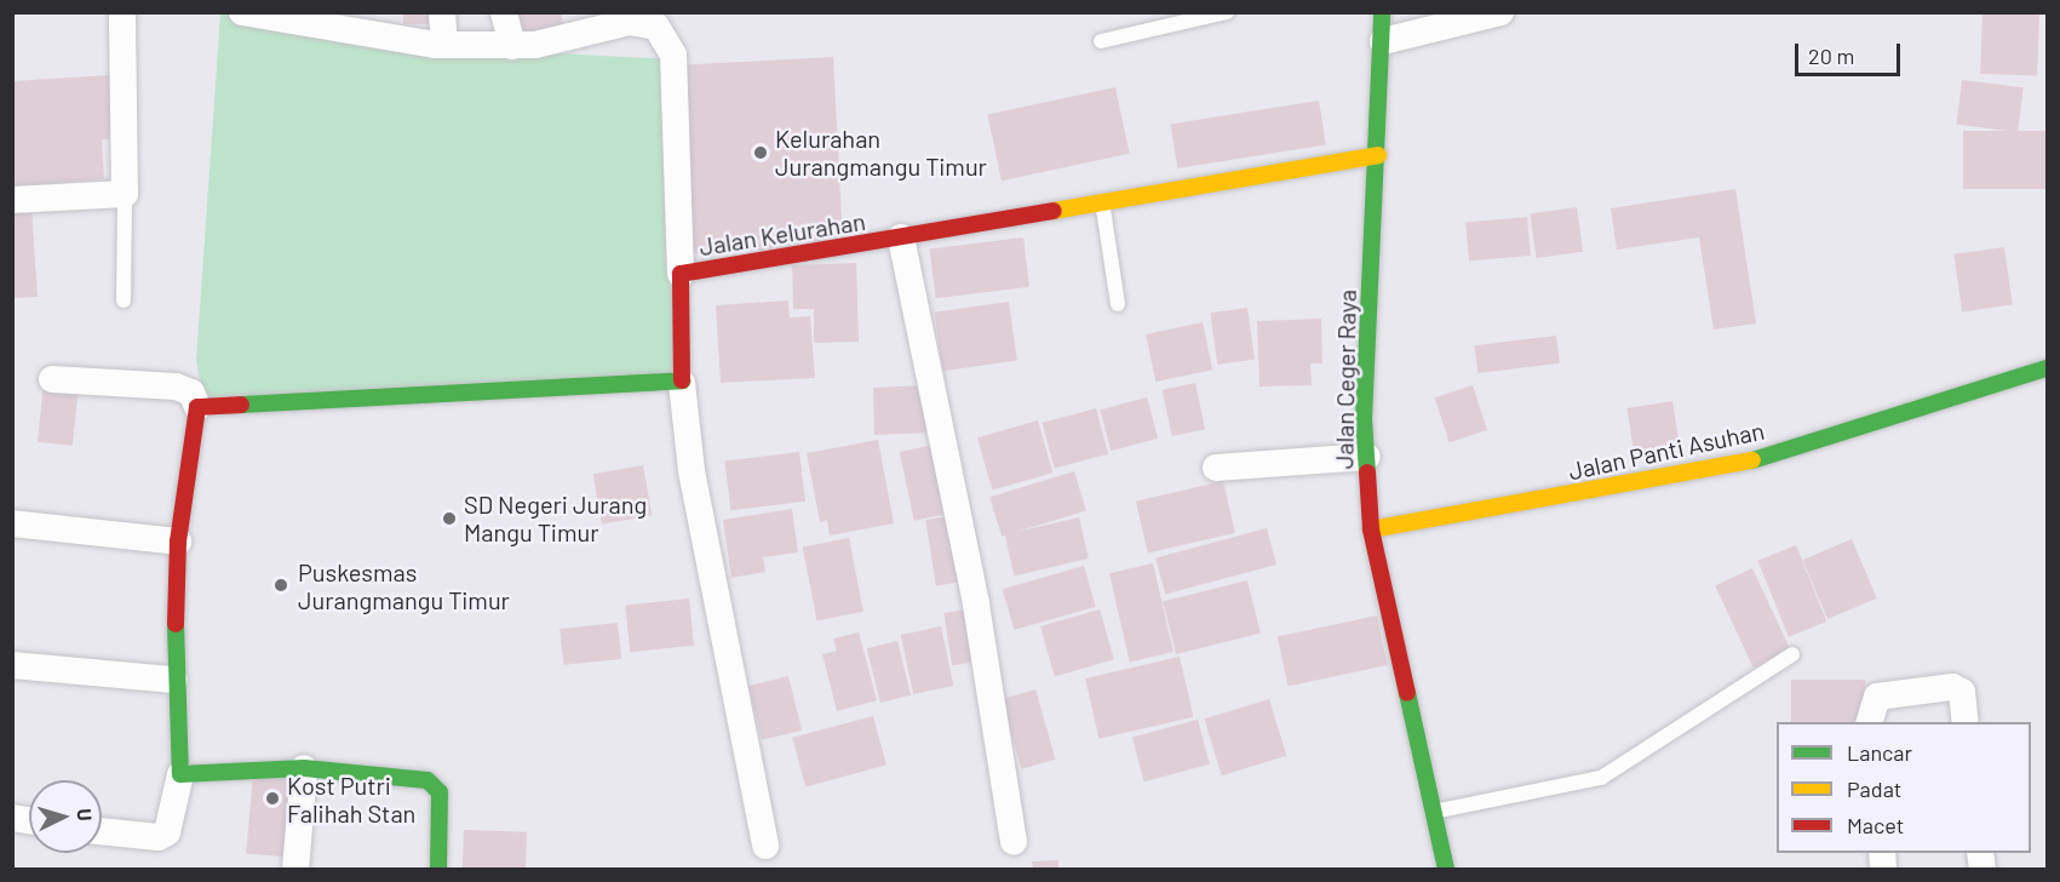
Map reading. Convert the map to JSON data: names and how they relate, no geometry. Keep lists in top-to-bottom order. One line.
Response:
{"streets":{"street":["Jalan Kelurahan","Jalan Ceger Raya","Jalan Panti Asuhan"]},"crossings":[["Jalan Kelurahan","Jalan Ceger Raya"],["Jalan Ceger Raya","Jalan Panti Asuhan"]],"places":["Kelurahan Jurangmangu Timur","SD Negeri Jurang Mangu Timur","Puskesmas Jurangmangu Timur","Kost Putri Falihah Stan"],"legend":["Lancar","Padat","Macet"],"scale_bar":"20 m","north":"right"}
